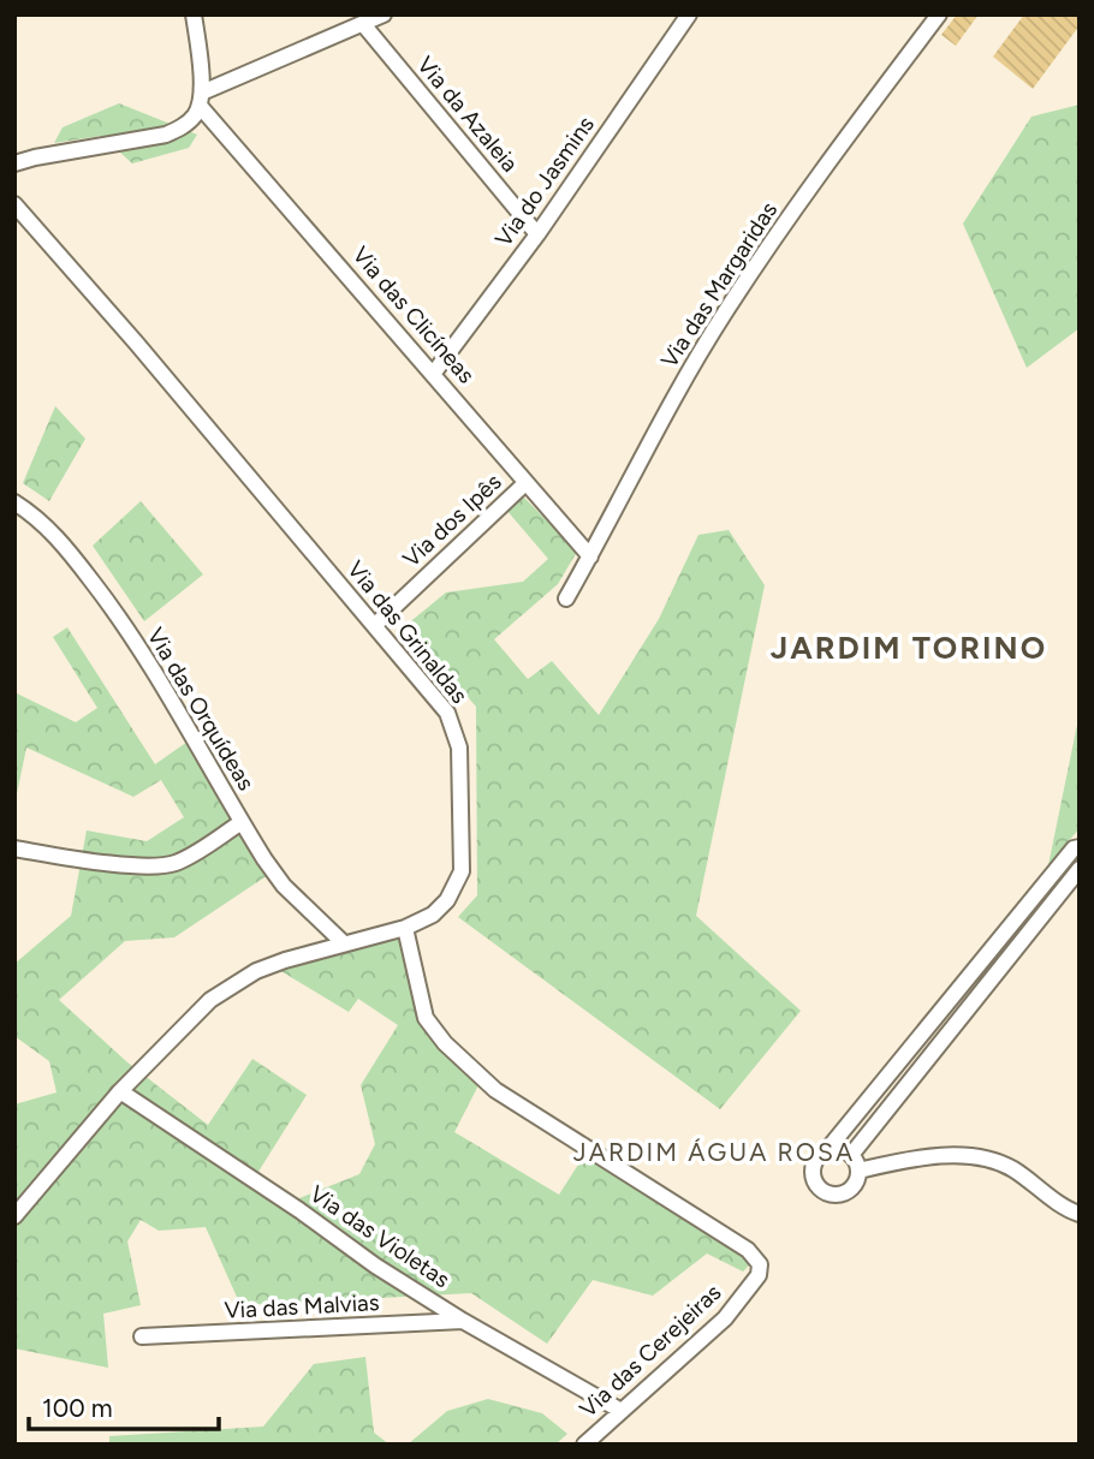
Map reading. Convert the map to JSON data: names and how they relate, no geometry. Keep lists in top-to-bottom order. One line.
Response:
{"streets":{"street":["Via da Azaleia","Via do Jasmins","Via das Margaridas","Via das Clicíneas","Via dos Ipês","Via das Grinaldas","Via das Orquídeas","Via das Violetas","Via das Malvias","Via das Cerejeiras"]},"crossings":[["Via da Azaleia","Via do Jasmins"],["Via do Jasmins","Via das Clicíneas"],["Via das Margaridas","Via das Clicíneas"],["Via das Clicíneas","Via dos Ipês"],["Via dos Ipês","Via das Grinaldas"],["Via das Grinaldas","Via das Orquídeas"],["Via das Grinaldas","Via das Violetas"],["Via das Grinaldas","Via das Cerejeiras"],["Via das Violetas","Via das Malvias"],["Via das Violetas","Via das Cerejeiras"]],"districts":["JARDIM TORINO","JARDIM ÁGUA ROSA"],"scale_bar":"100 m"}
